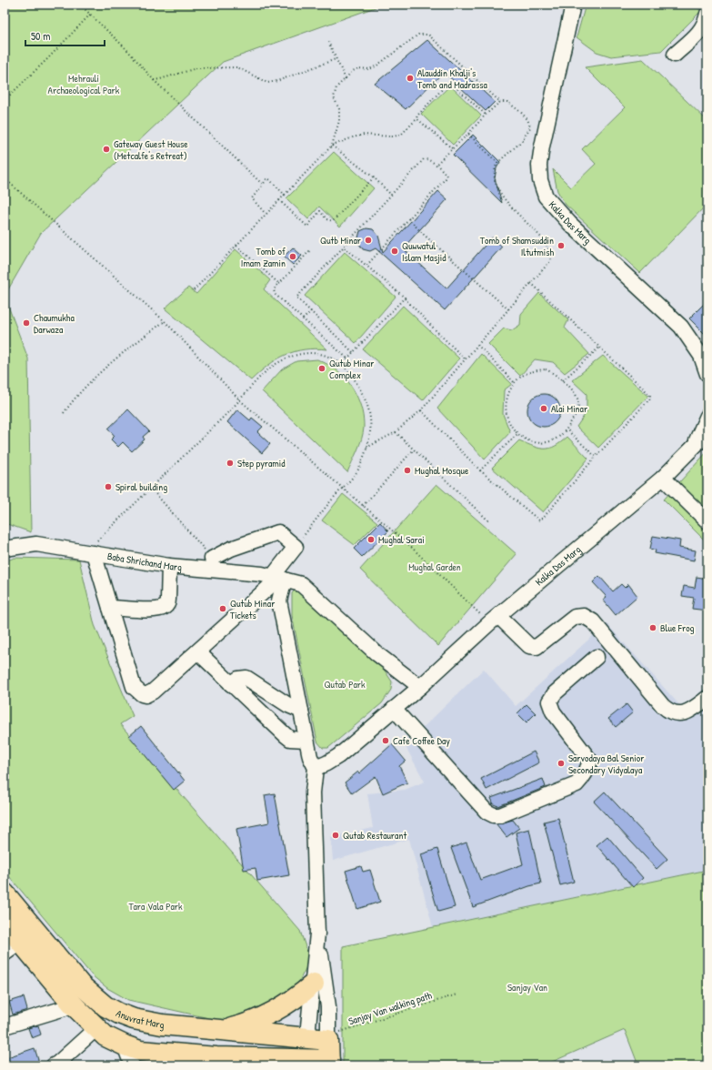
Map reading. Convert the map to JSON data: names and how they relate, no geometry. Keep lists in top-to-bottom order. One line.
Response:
{"streets":{"highway":["Anuvrat Marg"],"street":["Kalka Das Marg","Baba Shrichand Marg"],"path":["Sanjay Van walking path"]},"crossings":[["Kalka Das Marg","Baba Shrichand Marg"],["Sanjay Van walking path","Anuvrat Marg"]],"parks":["Mehrauli Archaeological Park","Mughal Garden","Qutab Park","Tara Vala Park","Sanjay Van"],"places":["Alauddin Khalji's Tomb and Madrassa","Gateway Guest House (Metcalfe's Retreat)","Qutb Minar","Tomb of Shamsuddin Iltutmish","Quwwatul Islam Masjid","Tomb of Imam Zamin","Chaumukha Darwaza","Qutub Minar Complex","Alai Minar","Step pyramid","Mughal Mosque","Spiral building","Mughal Sarai","Qutub Minar Tickets","Blue Frog","Cafe Coffee Day","Sarvodaya Bal Senior Secondary Vidyalaya","Qutab Restaurant"],"scale_bar":"50 m"}
